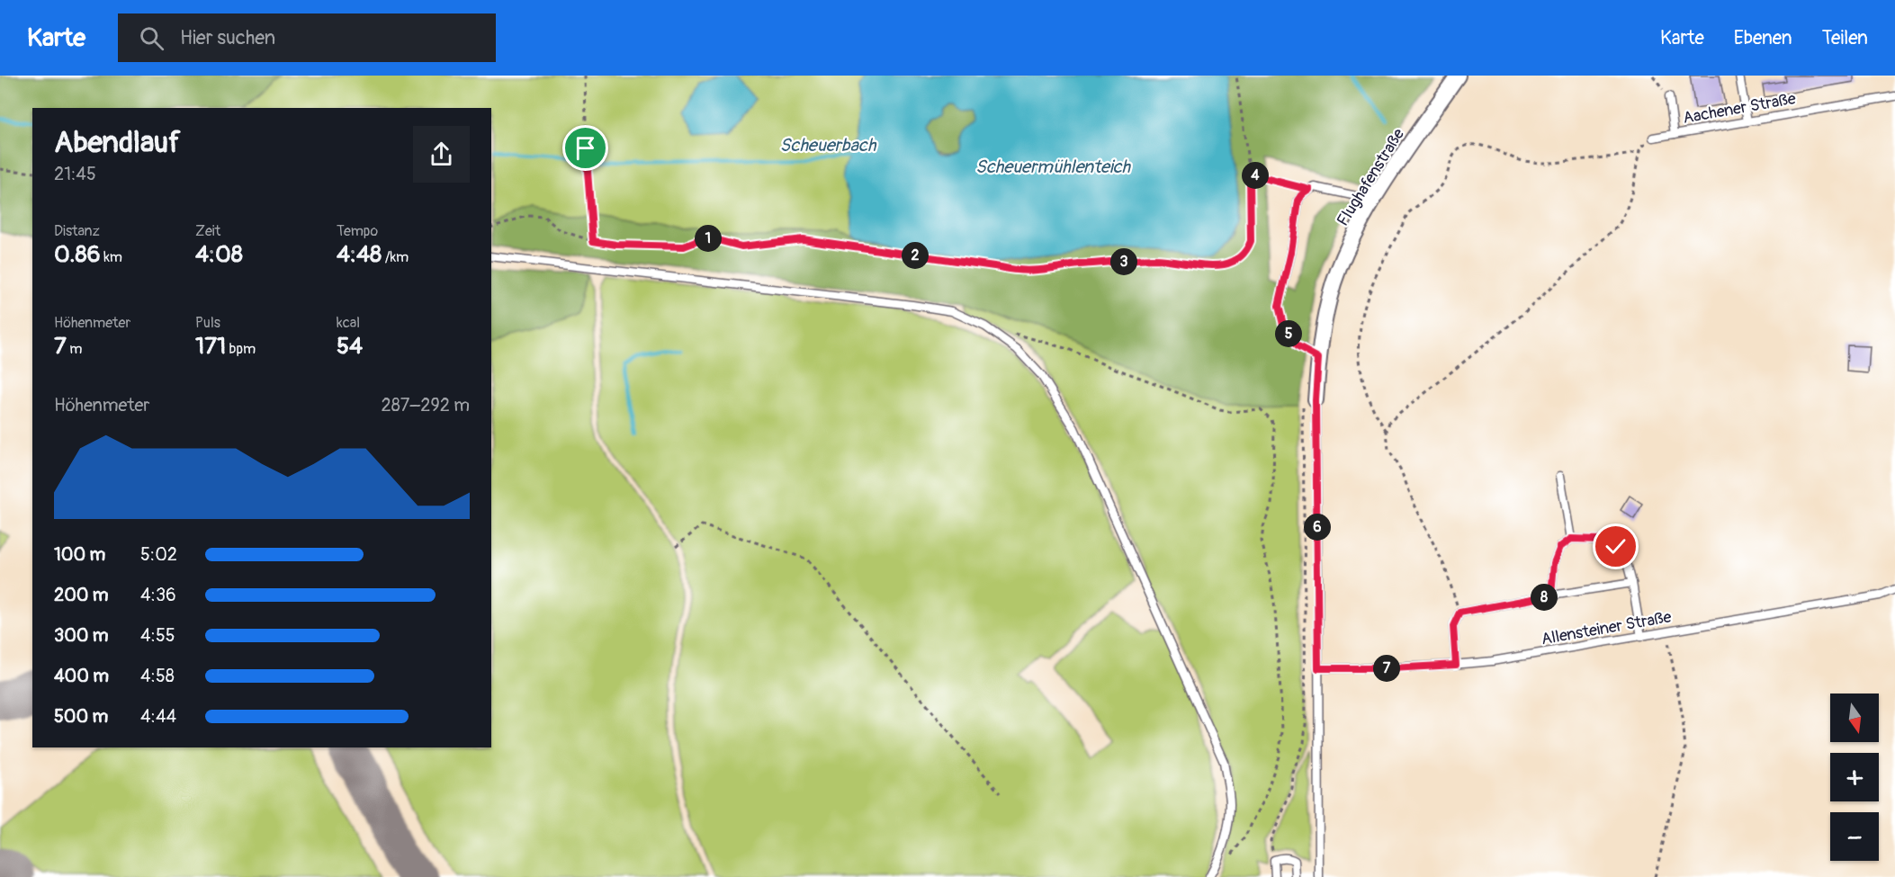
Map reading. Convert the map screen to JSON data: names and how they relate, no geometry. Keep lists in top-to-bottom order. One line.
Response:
{"streets":{"street":["Flughafenstraße"],"lane":["Aachener Straße","Allensteiner Straße"]},"water":["Scheuerbach","Scheuermühlenteich"],"north":"bottom","page":{"header":"Karte","search":"Hier suchen","nav":["Karte","Ebenen","Teilen"],"heading":["Abendlauf","21:45"],"pins":["4","1","2","3","5","6","8","7"],"stats":[["Distanz","0.86 km"],["Zeit","4:08"],["Tempo","4:48 /km"],["Höhenmeter","7 m"],["Puls","171 bpm"],["kcal","54"]],"chart":["Höhenmeter","287–292 m"],"list":[{"name":"100 m","note":"5:02"},{"name":"200 m","note":"4:36"},{"name":"300 m","note":"4:55"},{"name":"400 m","note":"4:58"},{"name":"500 m","note":"4:44"}],"map_buttons":["+","−"]}}
